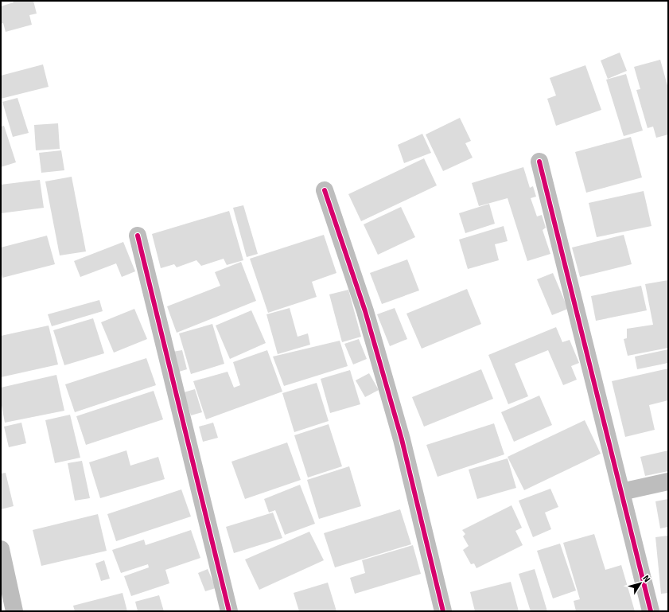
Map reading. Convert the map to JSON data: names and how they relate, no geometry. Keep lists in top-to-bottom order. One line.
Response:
{"north":"top right"}
